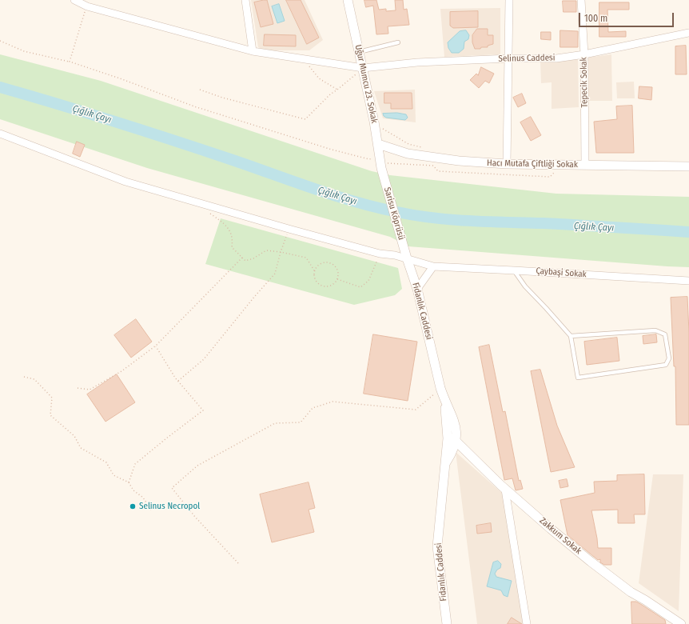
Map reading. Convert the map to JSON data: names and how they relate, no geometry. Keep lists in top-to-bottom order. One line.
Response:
{"streets":{"street":["Selinus Caddesi","Tepecik Sokak","Uğur Mumcu 23. Sokak","Hacı Mutafa Çiftliği Sokak","Sarisu Kōprüsü","Çaybaşi Sokak","Fidanlık Caddesi","Zakkum Sokak"]},"crossings":[["Selinus Caddesi","Tepecik Sokak"],["Selinus Caddesi","Uğur Mumcu 23. Sokak"],["Tepecik Sokak","Hacı Mutafa Çiftliği Sokak"],["Uğur Mumcu 23. Sokak","Hacı Mutafa Çiftliği Sokak"],["Uğur Mumcu 23. Sokak","Sarisu Kōprüsü"],["Sarisu Kōprüsü","Çaybaşi Sokak"],["Sarisu Kōprüsü","Fidanlık Caddesi"],["Çaybaşi Sokak","Fidanlık Caddesi"],["Fidanlık Caddesi","Zakkum Sokak"]],"water":["Çığlık Çayı"],"places":["Selinus Necropol"],"scale_bar":"100 m"}
